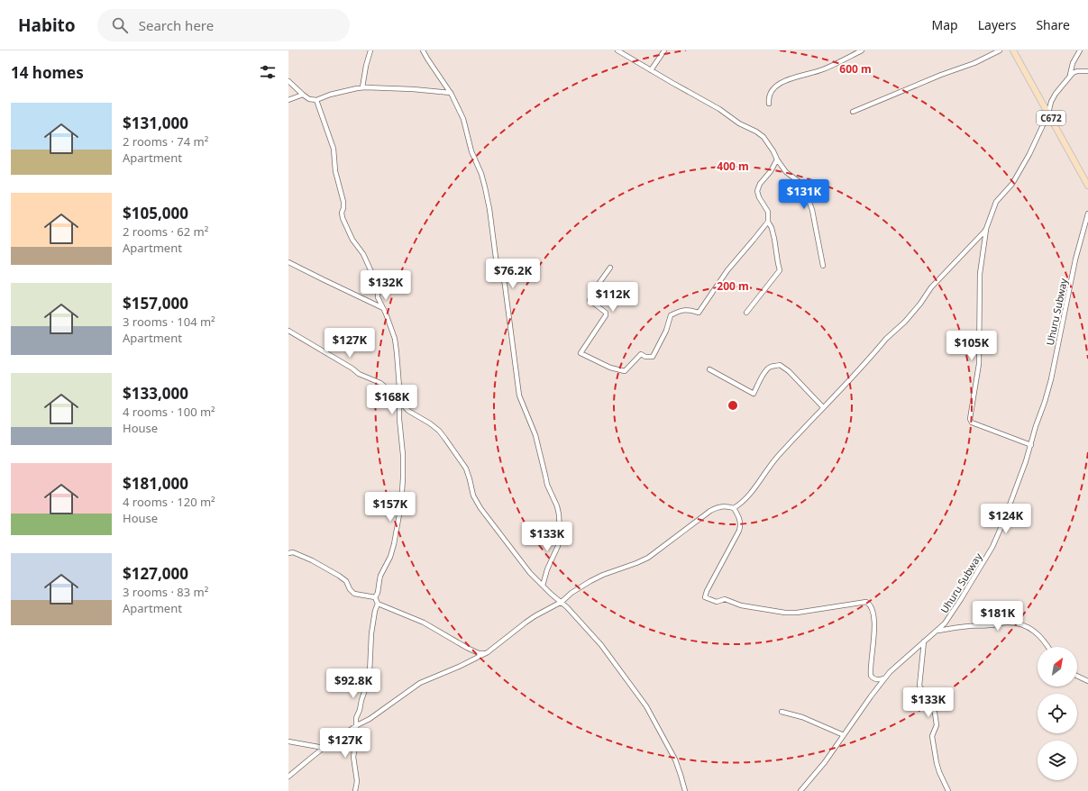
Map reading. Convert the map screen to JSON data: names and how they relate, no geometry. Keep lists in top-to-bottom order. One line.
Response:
{"streets":{"main road":["C672"],"street":["Uhuru Subway"]},"north":"top right","page":{"header":"Habito","search":"Search here","nav":["Map","Layers","Share"],"heading":"14 homes","list":[{"name":"$131,000","note":"2 rooms · 74 m² · Apartment"},{"name":"$105,000","note":"2 rooms · 62 m² · Apartment"},{"name":"$157,000","note":"3 rooms · 104 m² · Apartment"},{"name":"$133,000","note":"4 rooms · 100 m² · House"},{"name":"$181,000","note":"4 rooms · 120 m² · House"},{"name":"$127,000","note":"3 rooms · 83 m² · Apartment"}],"price":["$131K","$76.2K","$132K","$112K","$127K","$105K","$168K","$157K","$124K","$133K","$181K","$92.8K","$133K","$127K"]},"rings":["600 m","400 m","200 m"]}
